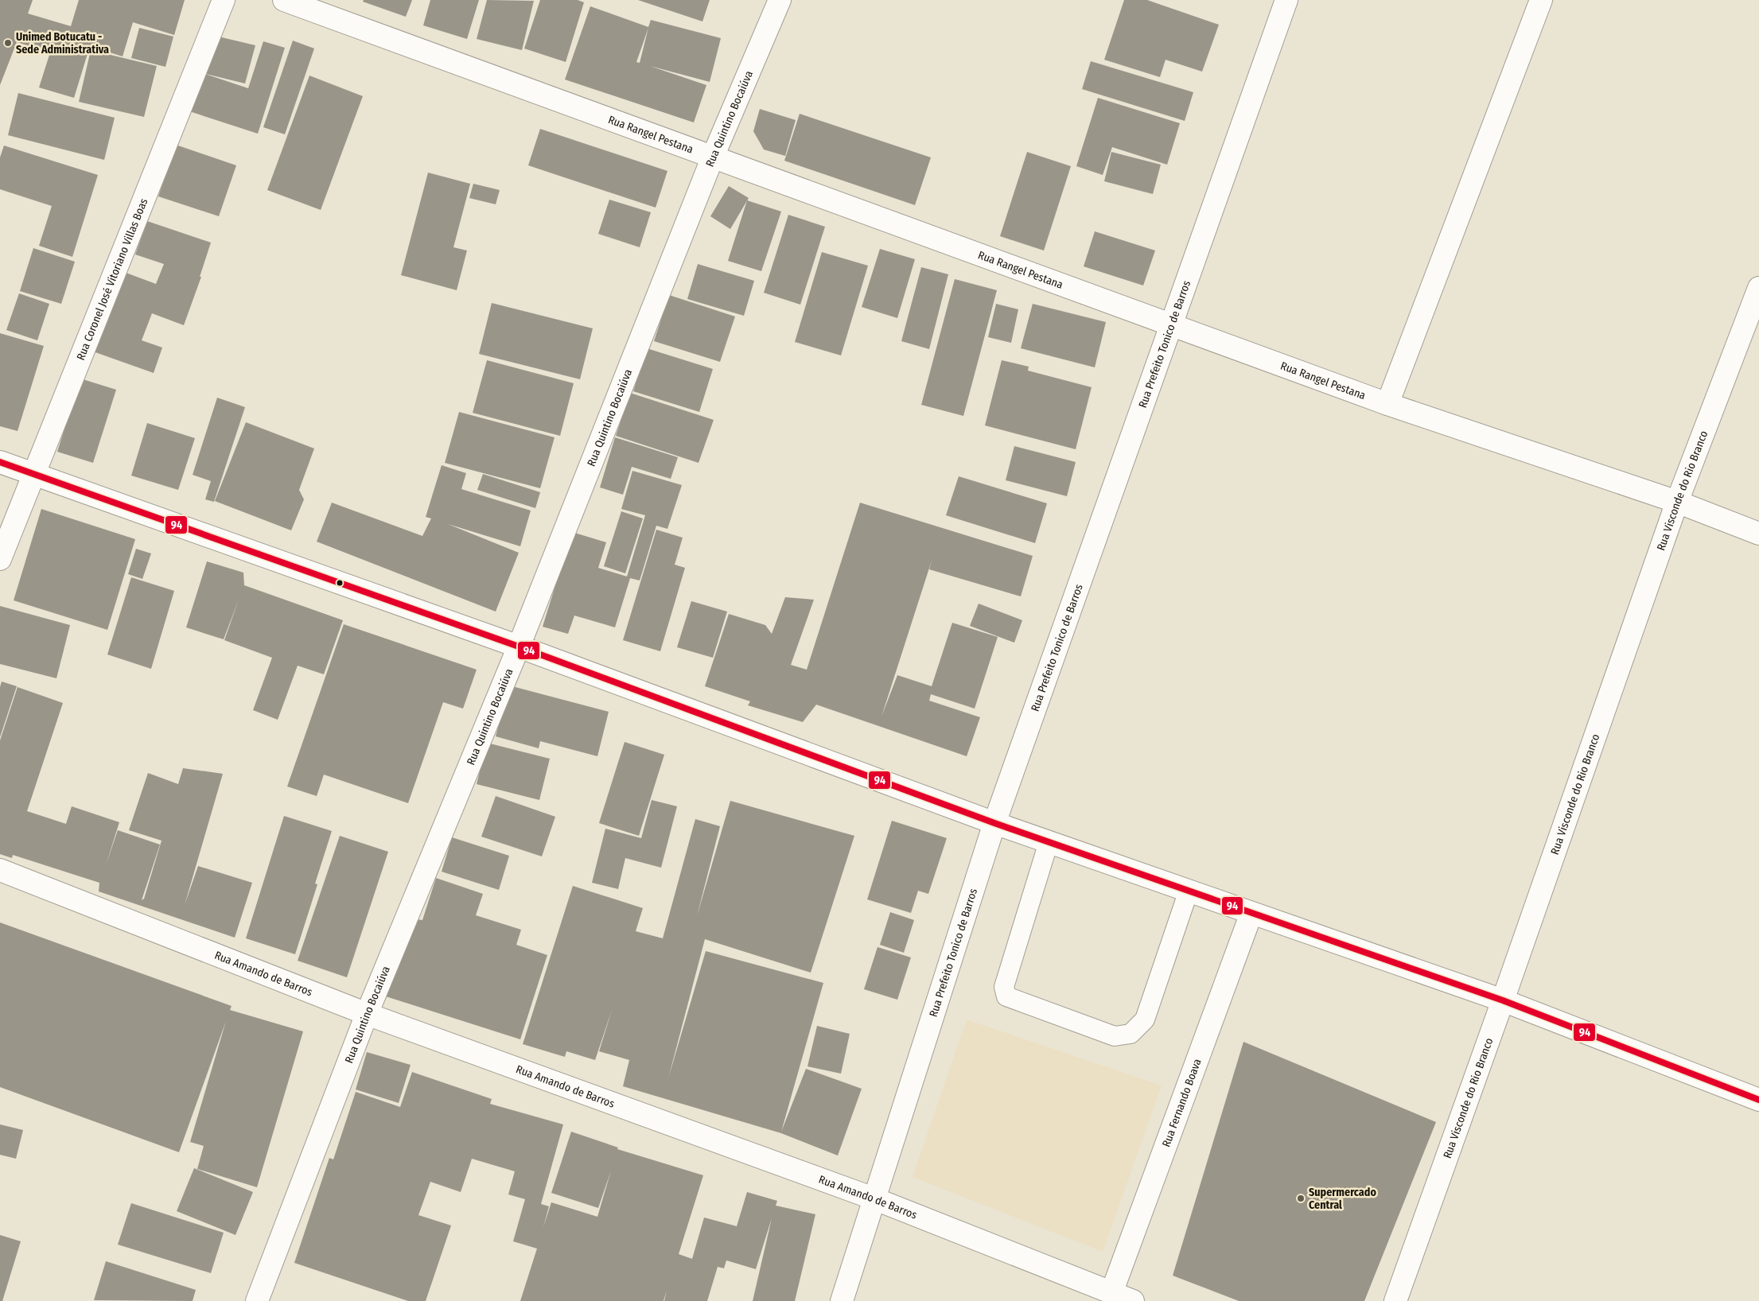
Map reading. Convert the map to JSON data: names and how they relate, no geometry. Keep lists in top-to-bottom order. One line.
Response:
{"streets":{"street":["Rua Quintino Bocaiúva","Rua Rangel Pestana","Rua Coronel José Vitoriano Villas Boas","Rua Prefeito Tonico de Barros","Rua Visconde do Rio Branco","Rua Amando de Barros","Rua Fernando Boava"]},"crossings":[["Rua Quintino Bocaiúva","Rua Rangel Pestana"],["Rua Quintino Bocaiúva","Rua Amando de Barros"],["Rua Rangel Pestana","Rua Prefeito Tonico de Barros"],["Rua Rangel Pestana","Rua Visconde do Rio Branco"],["Rua Prefeito Tonico de Barros","Rua Amando de Barros"],["Rua Amando de Barros","Rua Fernando Boava"]],"places":["Unimed Botucatu - Sede Administrativa","Supermercado Central"],"lines":["transit line 94"]}
